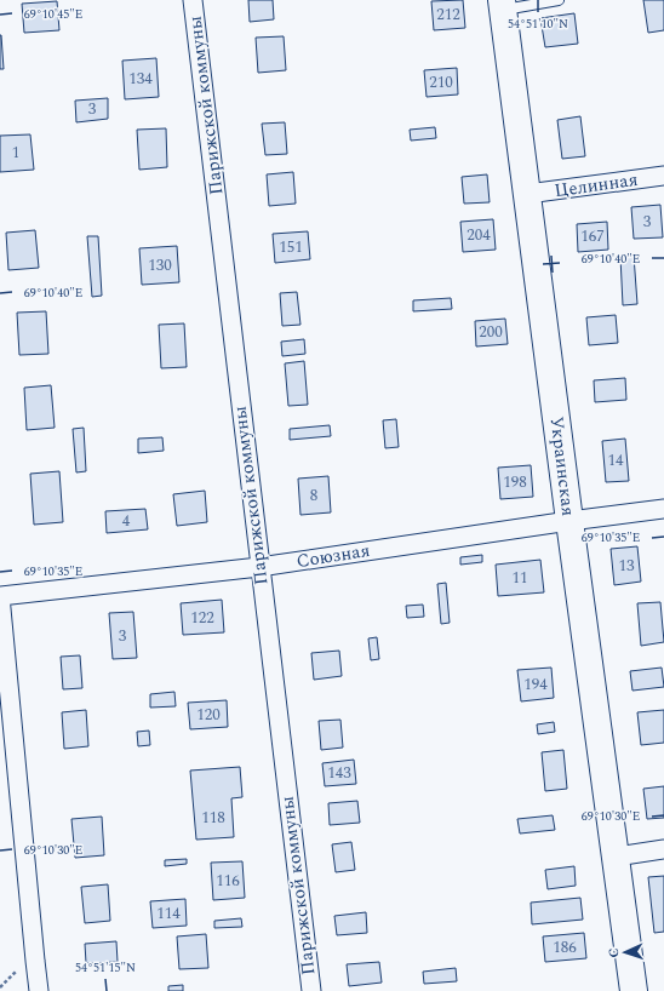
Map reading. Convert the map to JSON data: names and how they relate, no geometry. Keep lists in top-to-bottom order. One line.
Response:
{"streets":{"street":["Парижской коммуны","Целинная","Украинская","Союзная"]},"crossings":[["Парижской коммуны","Союзная"],["Целинная","Украинская"],["Украинская","Союзная"]],"house_numbers":["212","134","210","3","1","3","204","167","151","130","200","14","198","8","4","13","11","122","3","194","120","143","118","116","114","186"],"north":"left","coordinates":["69°10'45\"E","54°51'10\"N","69°10'40\"E","69°10'35\"E","69°10'30\"E","54°51'15\"N"]}
